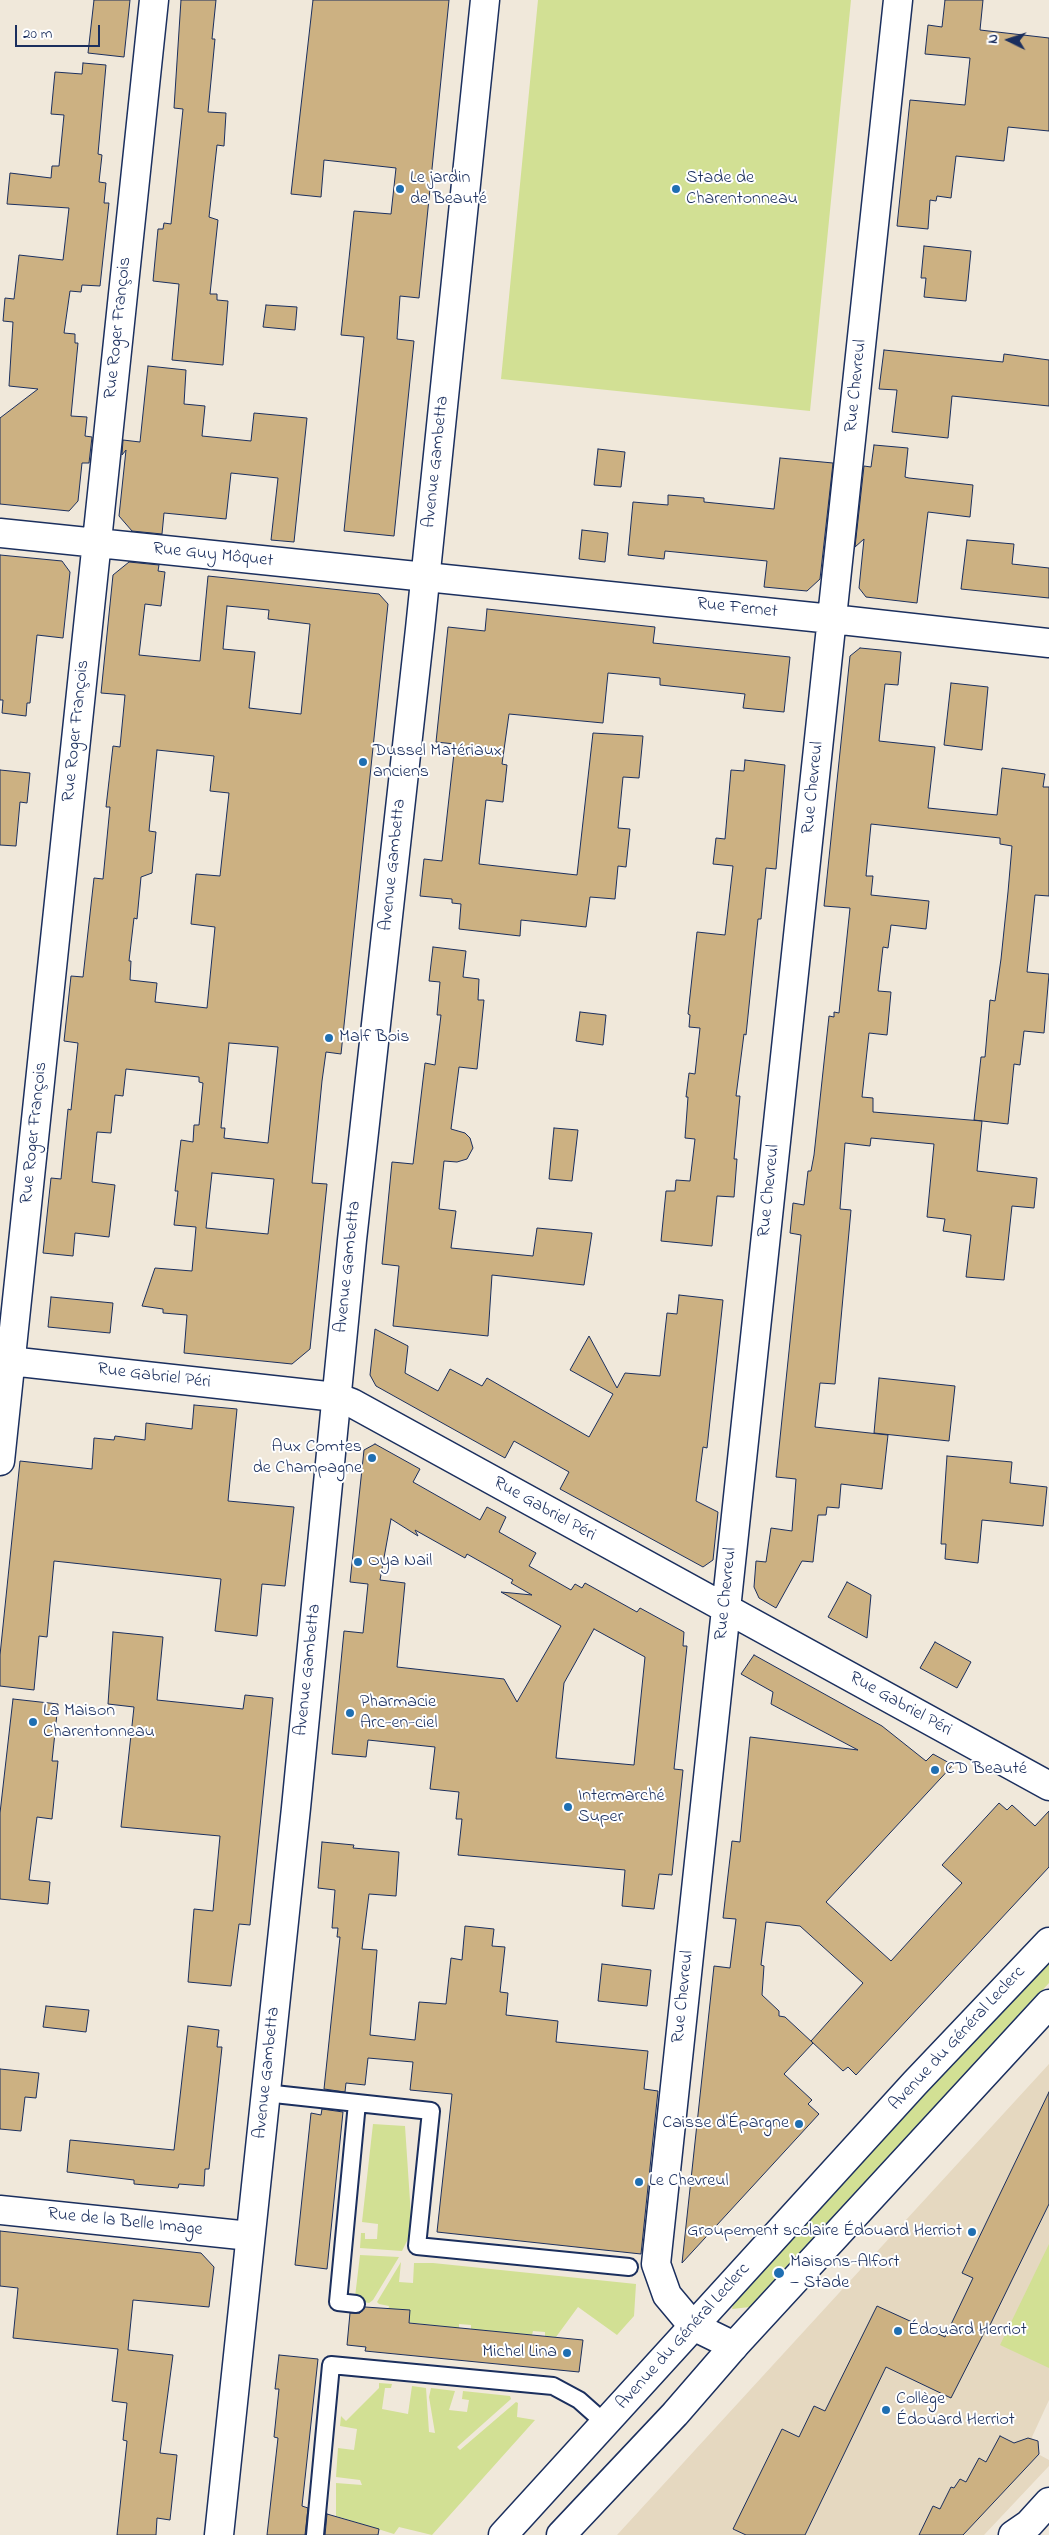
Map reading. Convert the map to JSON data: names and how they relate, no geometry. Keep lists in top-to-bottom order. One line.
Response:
{"streets":{"street":["Rue Roger François","Rue Chevreul","Avenue Gambetta","Rue Guy Môquet","Rue Fernet","Rue Gabriel Péri","Avenue du Général Leclerc","Rue de la Belle Image"]},"crossings":[["Rue Roger François","Rue Guy Môquet"],["Rue Roger François","Rue Gabriel Péri"],["Rue Chevreul","Rue Fernet"],["Rue Chevreul","Rue Gabriel Péri"],["Rue Chevreul","Avenue du Général Leclerc"],["Avenue Gambetta","Rue Guy Môquet"],["Avenue Gambetta","Rue Fernet"],["Avenue Gambetta","Rue Gabriel Péri"],["Avenue Gambetta","Rue de la Belle Image"],["Rue Guy Môquet","Rue Fernet"]],"places":["Le jardin de Beauté","Stade de Charentonneau","Dussel Matériaux anciens","Malf Bois","Aux Comtes de Champagne","Oya Nail","Pharmacie Arc-en-ciel","La Maison Charentonneau","CD Beauté","Intermarché Super","Caisse d'Épargne","Le Chevreul","Groupement scolaire Édouard Herriot","Maisons-Alfort — Stade","Édouard Herriot","Michel Lina","Collège Édouard Herriot"],"scale_bar":"20 m","north":"left"}
